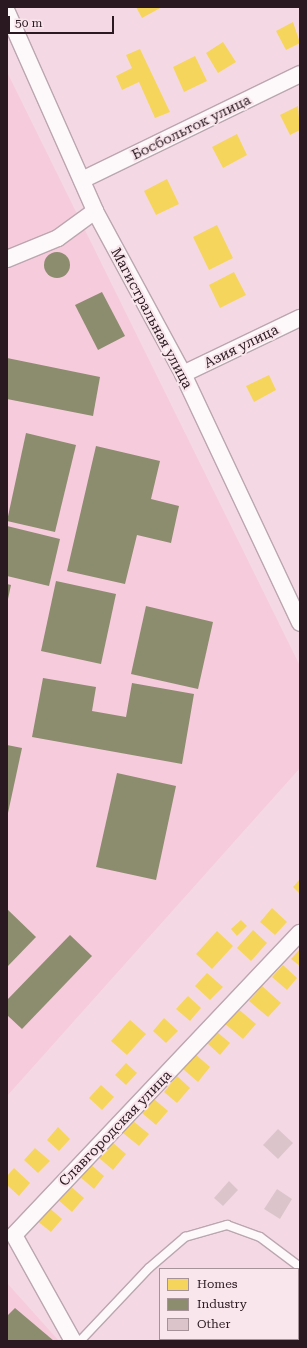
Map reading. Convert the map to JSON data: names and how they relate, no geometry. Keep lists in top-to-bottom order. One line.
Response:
{"streets":{"street":["Босбольток улица","Магистральная улица","Азия улица","Славгородская улица"]},"crossings":[["Босбольток улица","Магистральная улица"],["Магистральная улица","Азия улица"]],"legend":["Homes","Industry","Other"],"scale_bar":"50 m"}
